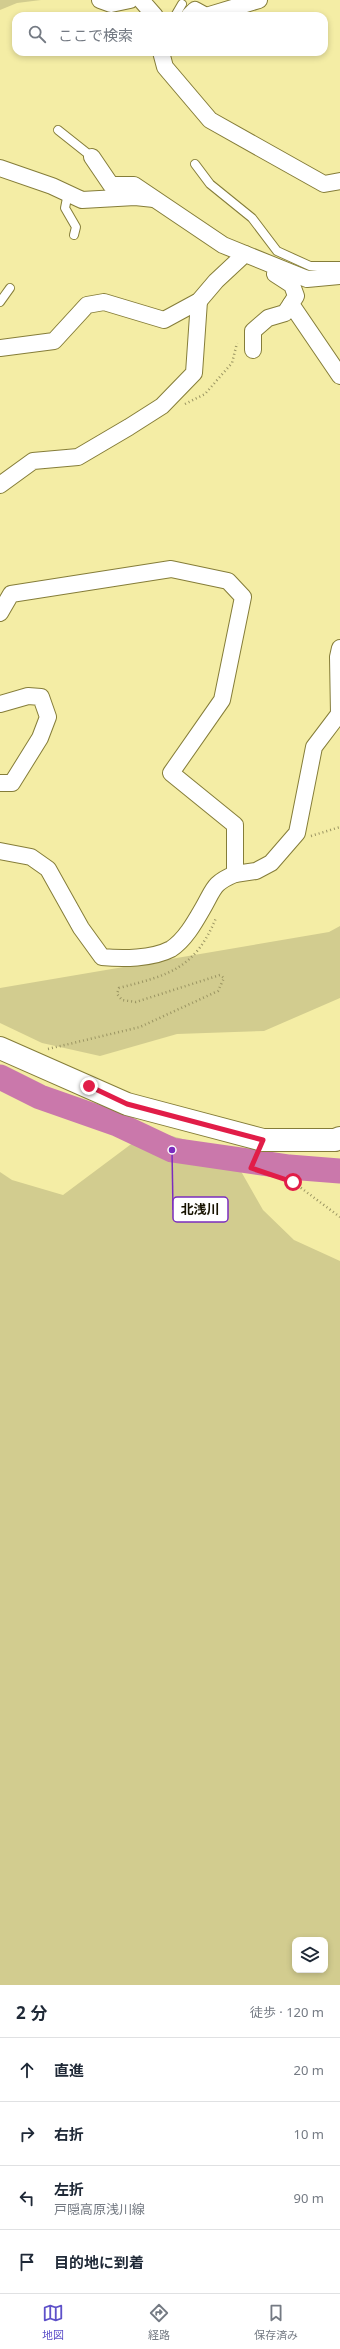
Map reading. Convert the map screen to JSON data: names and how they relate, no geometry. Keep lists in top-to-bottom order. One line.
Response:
{"places":["北浅川"],"page":{"search":"ここで検索","heading":["2 分","徒歩 · 120 m"],"list":[["直進","20 m"],["右折","10 m"],["左折","戸隠高原浅川線","90 m"],"目的地に到着"],"nav":["地図","経路","保存済み"]}}
